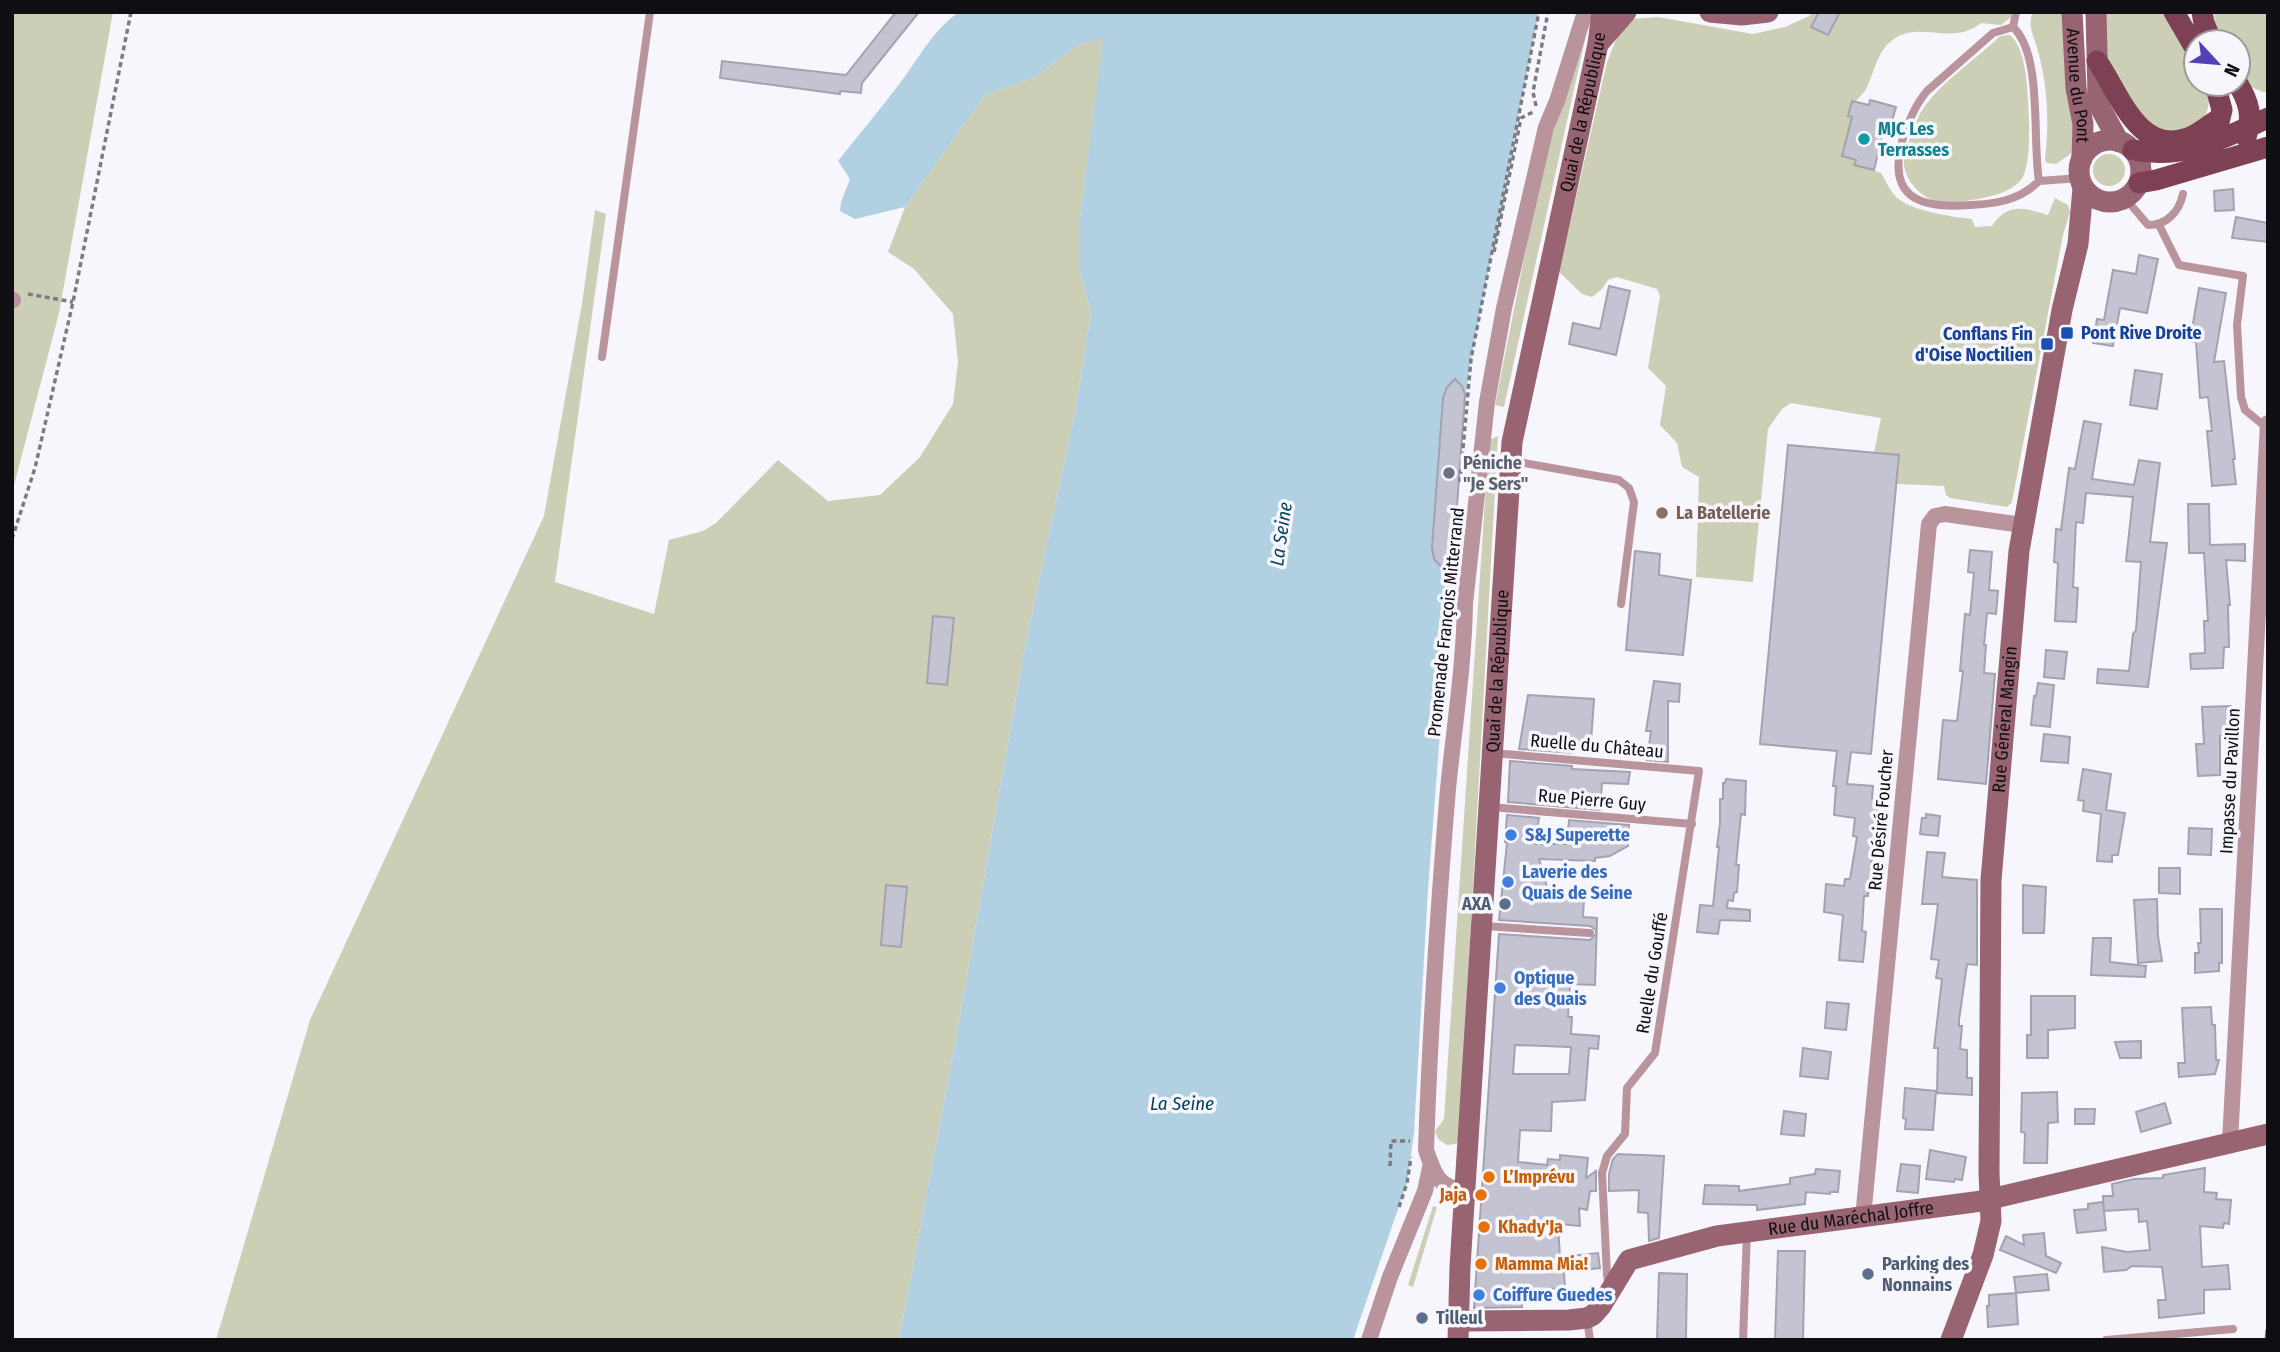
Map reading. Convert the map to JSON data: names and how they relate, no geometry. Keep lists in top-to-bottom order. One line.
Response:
{"streets":{"main road":["Avenue du Pont","Quai de la République","Rue Général Mangin","Rue du Maréchal Joffre"],"street":["Promenade François Mitterrand","Impasse du Pavillon","Rue Désiré Foucher"],"lane":["Ruelle du Château","Rue Pierre Guy","Ruelle du Gouffé"]},"crossings":[["Avenue du Pont","Rue Général Mangin"],["Quai de la République","Promenade François Mitterrand"],["Quai de la République","Ruelle du Château"],["Quai de la République","Rue Pierre Guy"],["Rue Général Mangin","Rue Désiré Foucher"],["Rue Général Mangin","Rue du Maréchal Joffre"],["Ruelle du Château","Ruelle du Gouffé"],["Impasse du Pavillon","Rue du Maréchal Joffre"],["Rue Pierre Guy","Ruelle du Gouffé"],["Rue Désiré Foucher","Rue du Maréchal Joffre"],["Ruelle du Gouffé","Rue du Maréchal Joffre"]],"water":["La Seine"],"places":{"other":["MJC Les Terrasses","Péniche \"Je Sers\"","La Batellerie","S&J Superette","Laverie des Quais de Seine","AXA","Optique des Quais","L’Imprévu","Jaja","Khady'Ja","Mamma Mia!","Parking des Nonnains","Coiffure Guedes","Tilleul"],"transit":["Pont Rive Droite","Conflans Fin d'Oise Noctilien"]},"north":"bottom right"}
